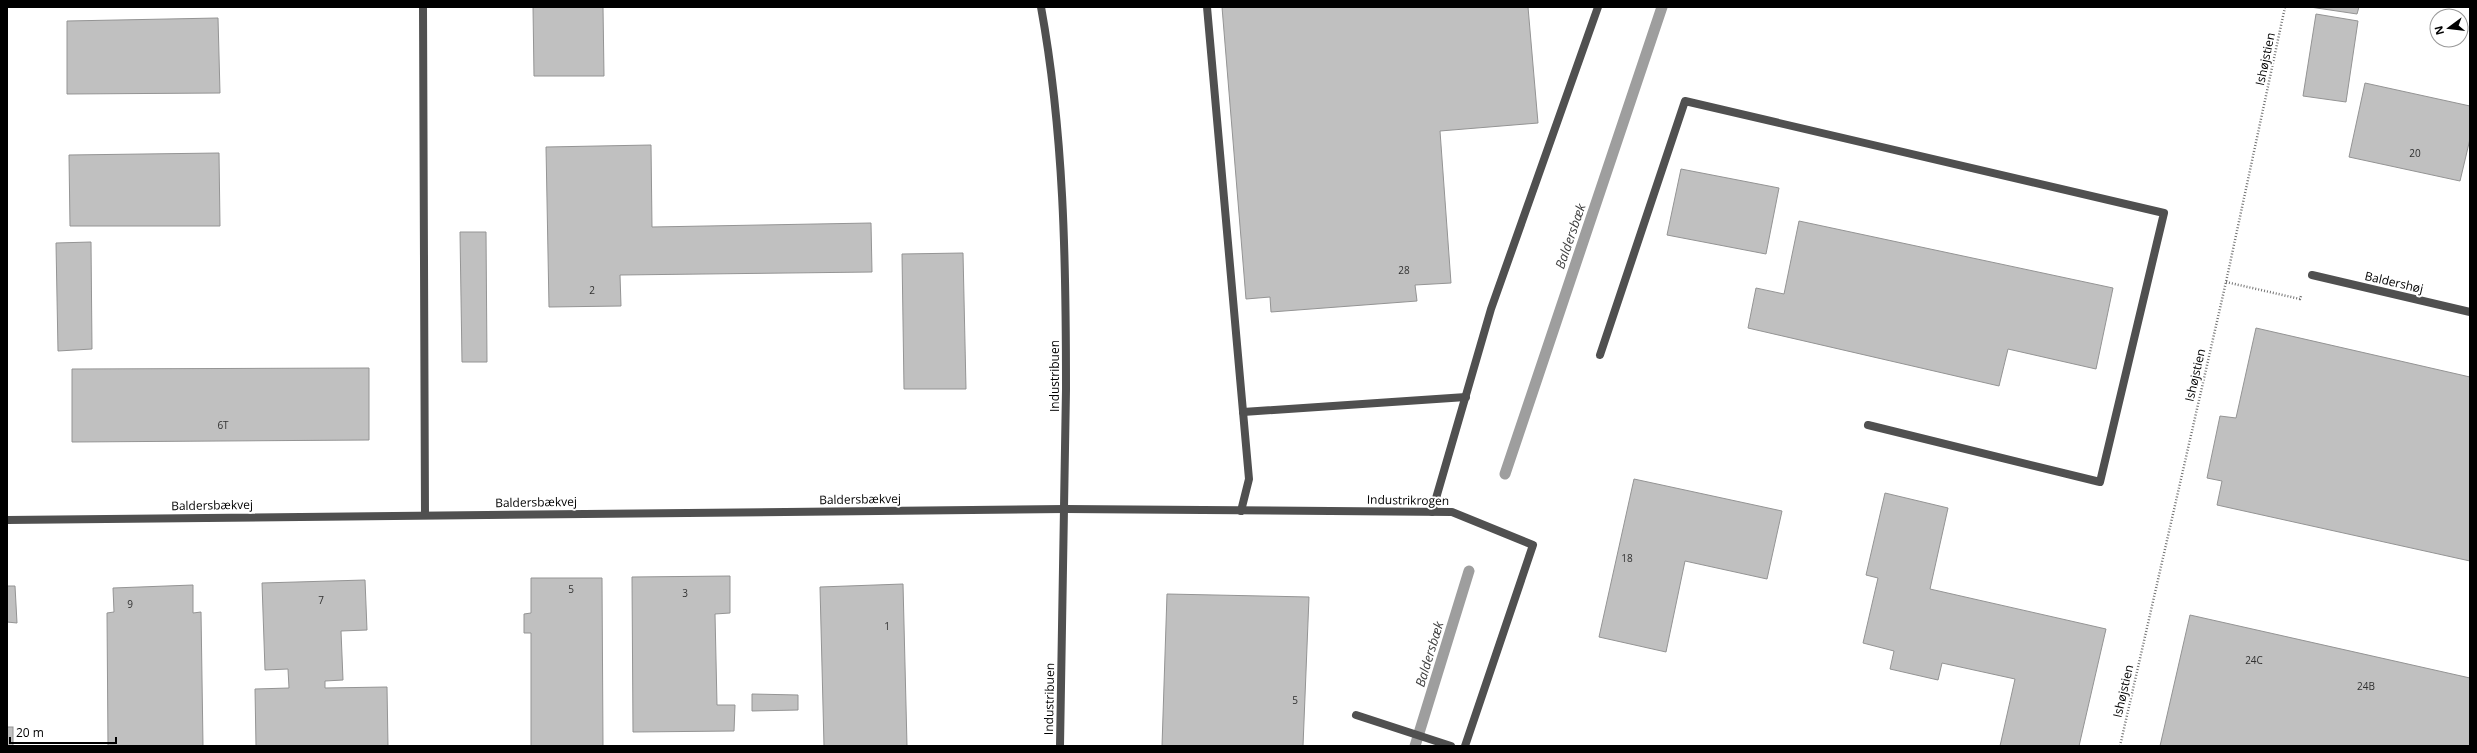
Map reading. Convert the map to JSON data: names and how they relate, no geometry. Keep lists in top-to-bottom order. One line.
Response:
{"streets":{"street":["Baldershøj","Industribuen","Baldersbækvej","Industrikrogen"],"path":["Ishøjstien"]},"crossings":[["Industribuen","Baldersbækvej"],["Industribuen","Industrikrogen"],["Baldersbækvej","Industrikrogen"]],"water":["Baldersbæk"],"house_numbers":["20","28","2","6T","18","5","3","7","9","1","24C","24B","5"],"scale_bar":"20 m","north":"left"}
